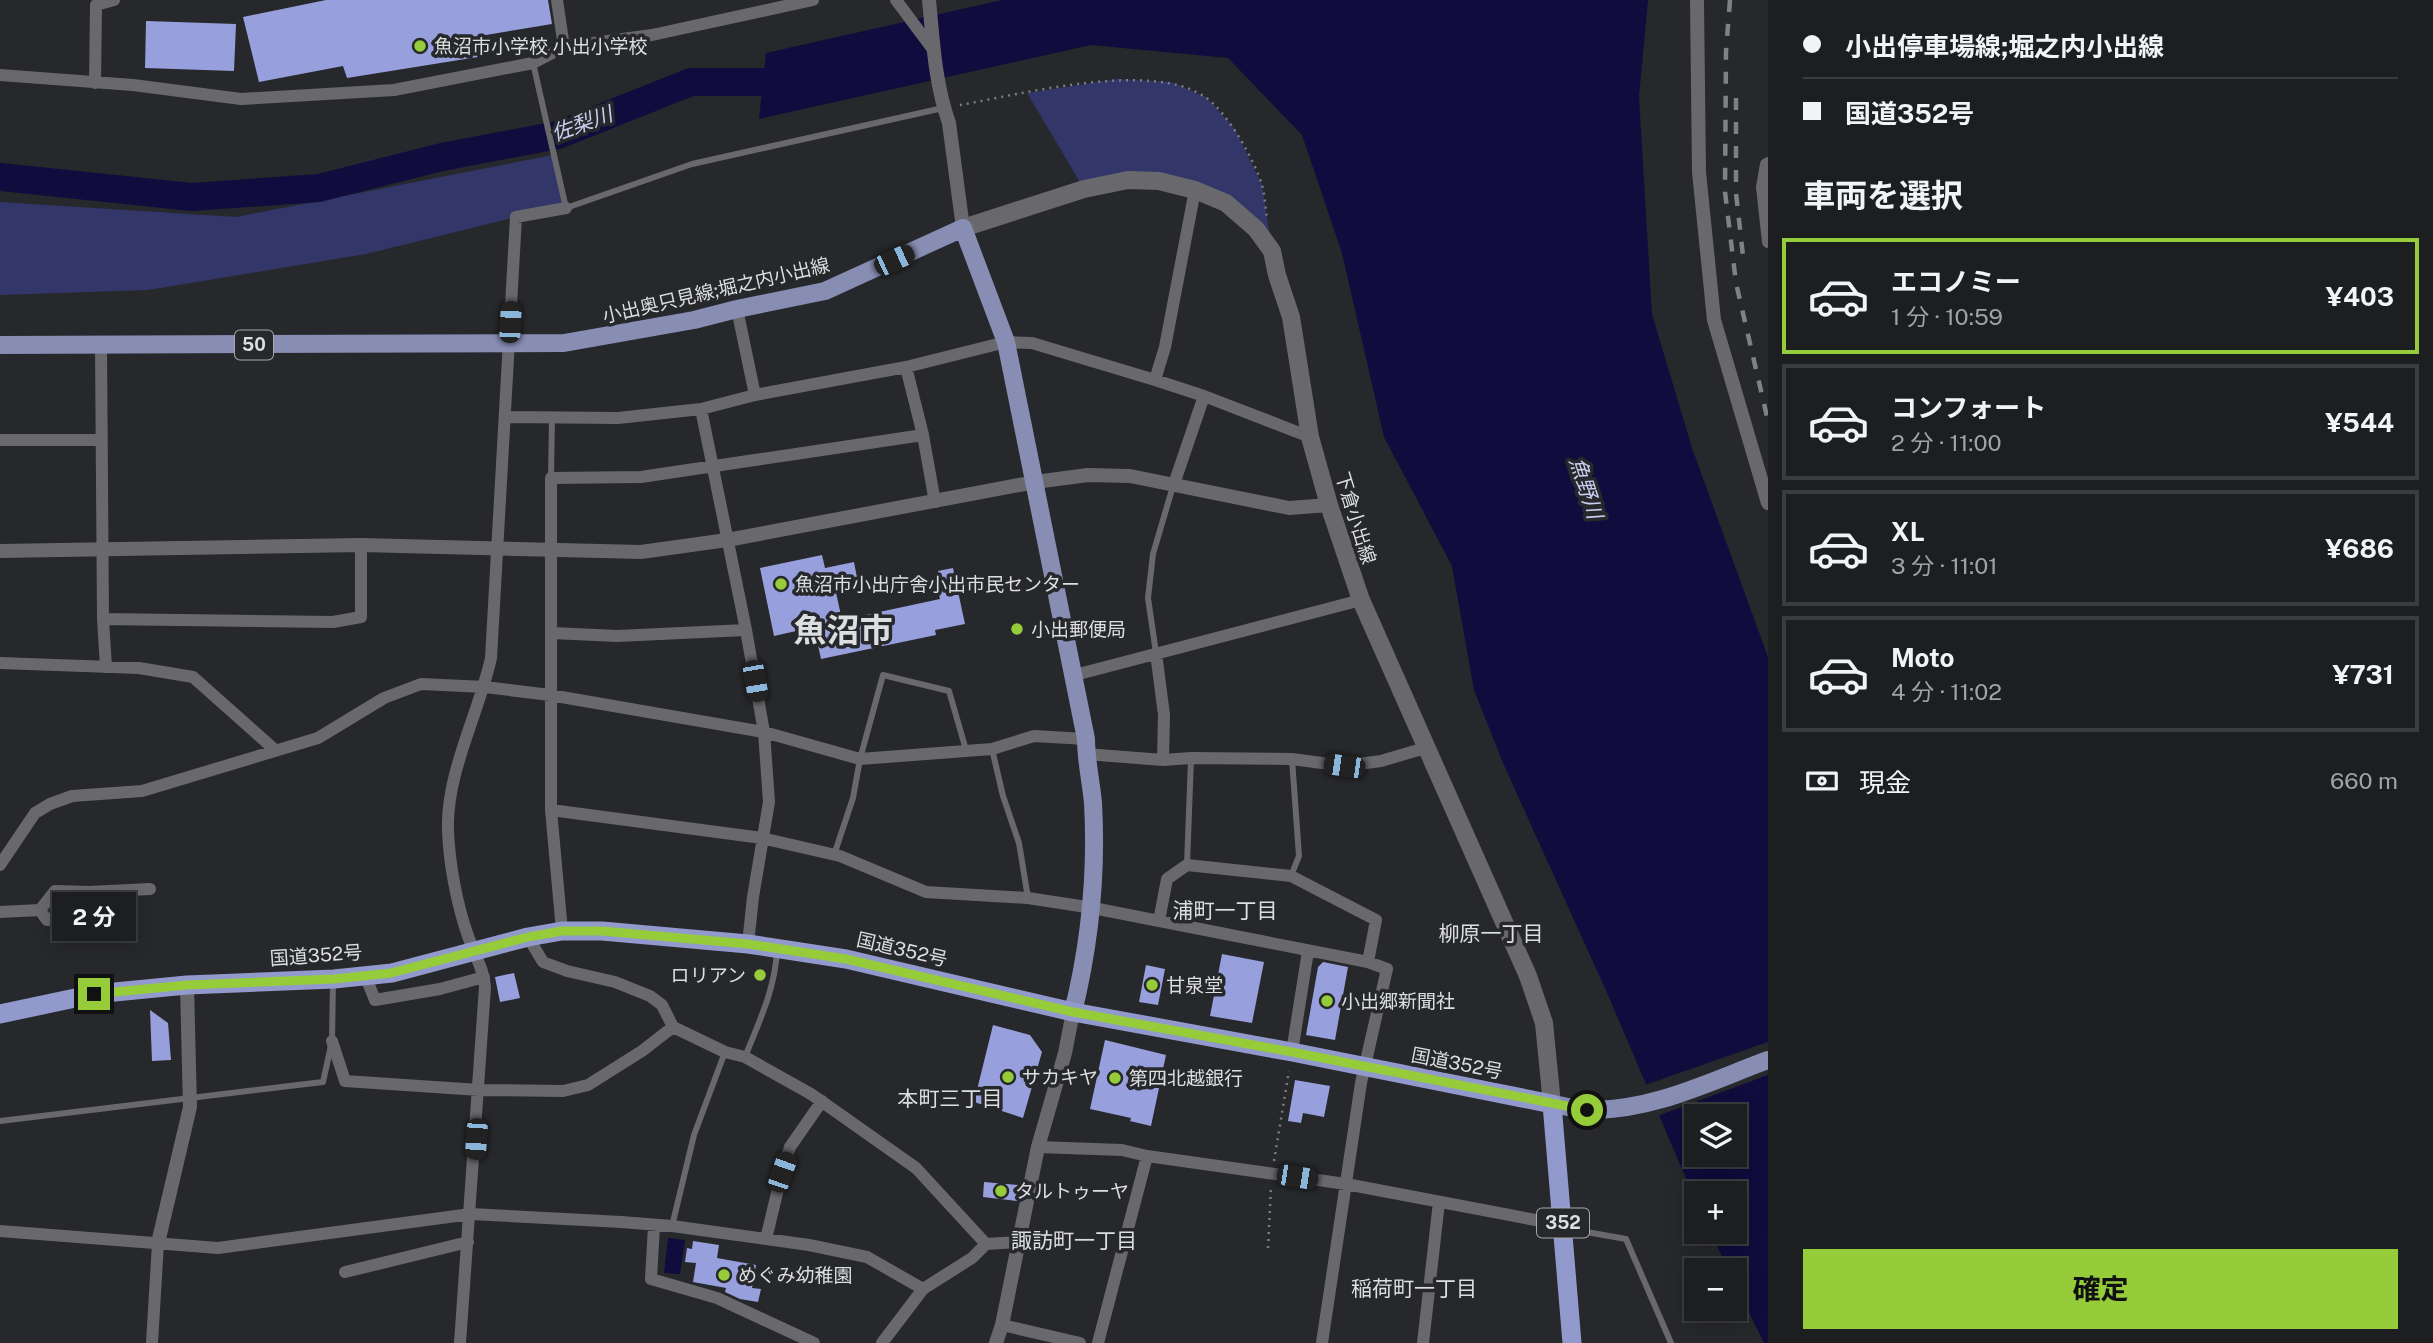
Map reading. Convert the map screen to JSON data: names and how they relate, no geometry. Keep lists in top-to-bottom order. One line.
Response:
{"streets":{"highway":["国道352号","352"],"main road":["小出奥只見線;堀之内小出線","50","下倉小出線"]},"crossings":[["小出奥只見線;堀之内小出線","下倉小出線"],["下倉小出線","国道352号"],["下倉小出線","352"],["国道352号","352"]],"districts":["魚沼市","浦町一丁目","柳原一丁目","本町三丁目","諏訪町一丁目","稲荷町一丁目"],"water":["佐梨川","魚野川"],"places":["魚沼市小学校 小出小学校","魚沼市小出庁舎小出市民センター","小出郵便局","ロリアン","甘泉堂","小出郷新聞社","サカキヤ","第四北越銀行","タルトゥーヤ","めぐみ幼稚園"],"page":{"banner":["小出停車場線;堀之内小出線","国道352号"],"heading":"車両を選択","list":[{"name":"エコノミー","note":"1 分 · 10:59","value":"¥403"},{"name":"コンフォート","note":"2 分 · 11:00","value":"¥544"},{"name":"XL","note":"3 分 · 11:01","value":"¥686"},{"name":"Moto","note":"4 分 · 11:02","value":"¥731"}],"pay":["現金","660 m"],"bubble":"2 分","map_buttons":["+","−"],"buttons":"確定"}}
